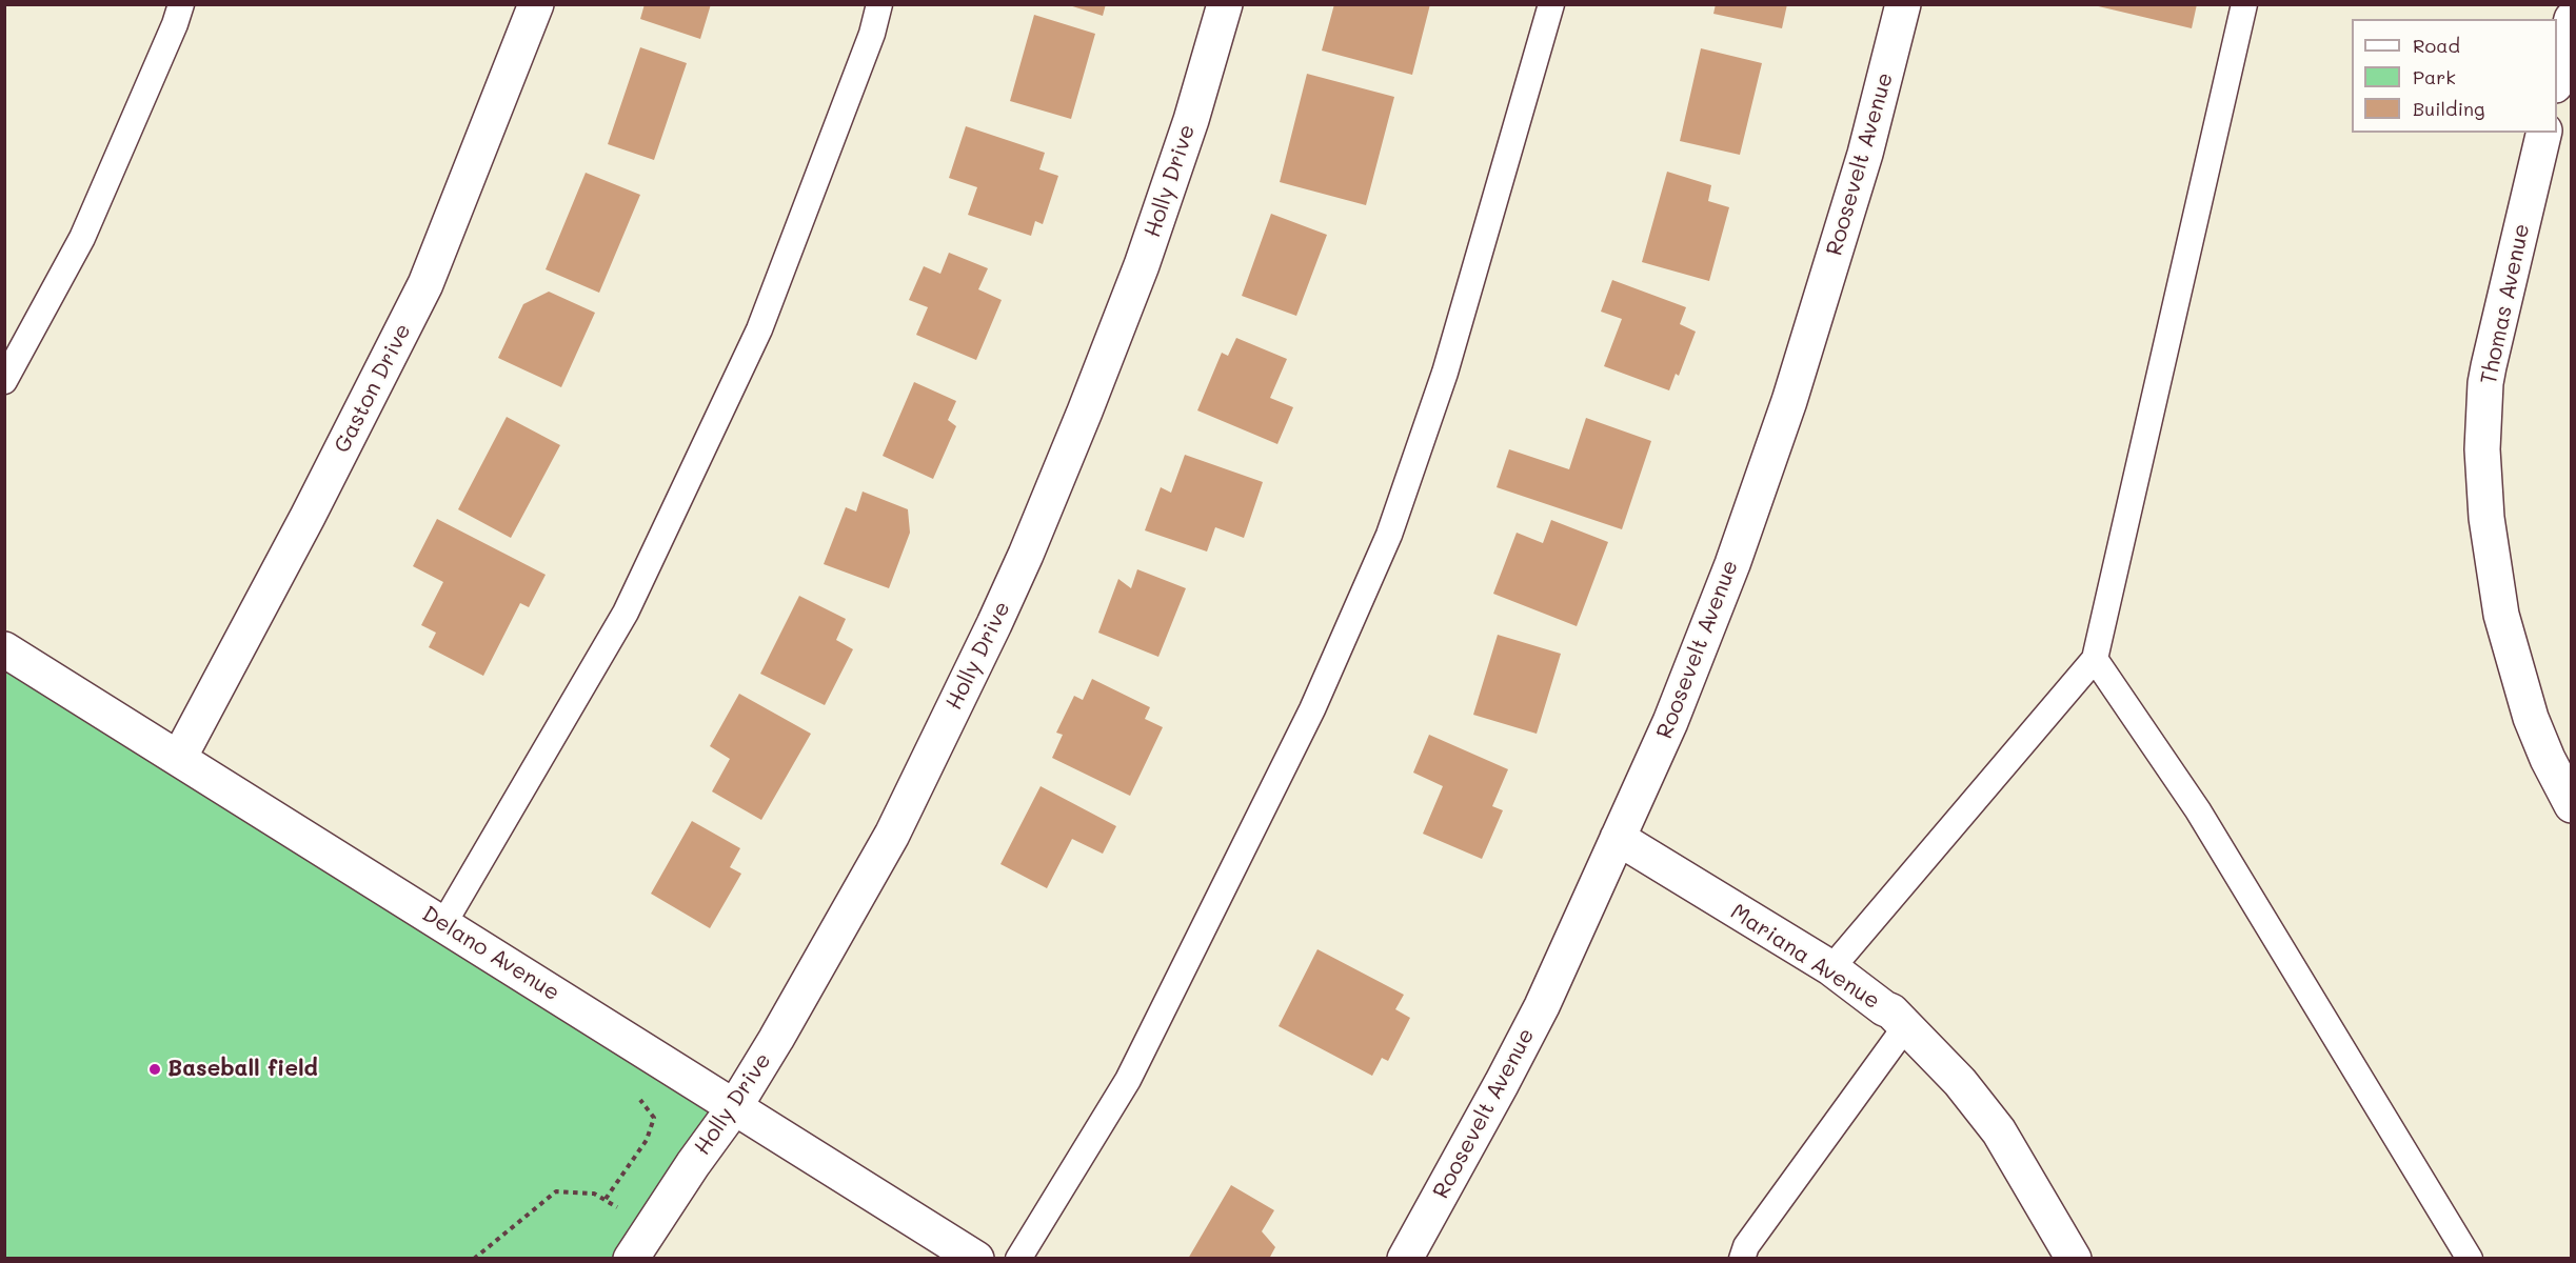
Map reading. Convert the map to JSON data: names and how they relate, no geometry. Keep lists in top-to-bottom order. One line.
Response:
{"streets":{"street":["Roosevelt Avenue","Holly Drive","Thomas Avenue","Gaston Drive","Delano Avenue","Mariana Avenue"]},"crossings":[["Roosevelt Avenue","Mariana Avenue"],["Holly Drive","Delano Avenue"],["Gaston Drive","Delano Avenue"]],"places":["Baseball field"],"legend":["Road","Park","Building"]}
